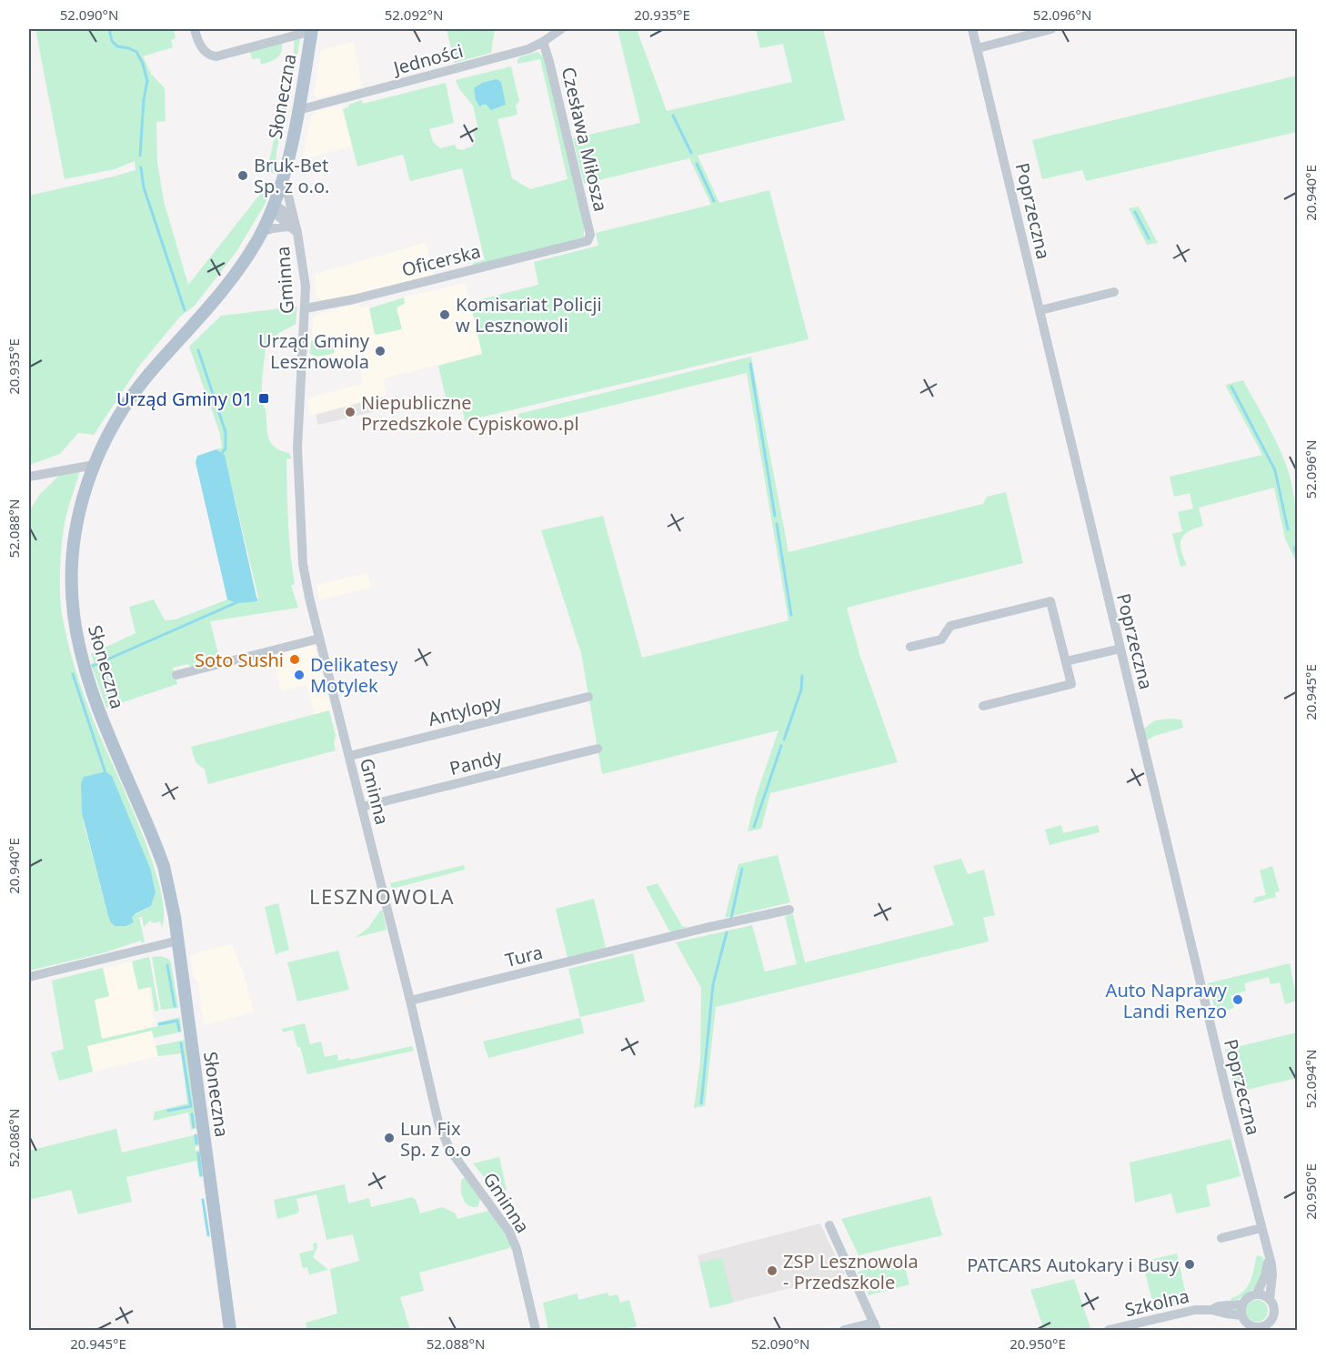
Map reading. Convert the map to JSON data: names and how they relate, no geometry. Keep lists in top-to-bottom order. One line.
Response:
{"streets":{"main road":["Słoneczna"],"street":["Jedności","Czesława Miłosza","Poprzeczna","Oficerska","Gminna","Antylopy","Pandy","Tura","Szkolna"]},"crossings":[["Jedności","Słoneczna"],["Jedności","Czesława Miłosza"],["Słoneczna","Gminna"],["Czesława Miłosza","Oficerska"],["Poprzeczna","Szkolna"],["Oficerska","Gminna"],["Gminna","Antylopy"],["Gminna","Pandy"],["Gminna","Tura"]],"districts":["LESZNOWOLA"],"places":{"other":["Bruk-Bet Sp. z o.o.","Komisariat Policji w Lesznowoli","Urząd Gminy Lesznowola","Niepubliczne Przedszkole Cypiskowo.pl","Soto Sushi","Delikatesy Motylek","Auto Naprawy Landi Renzo","Lun Fix Sp. z o.o","PATCARS Autokary i Busy","ZSP Lesznowola - Przedszkole"],"transit":["Urząd Gminy 01"]},"coordinates":["52.090°N","52.092°N","20.935°E","52.096°N","20.940°E","52.088°N","20.945°E","52.094°N","52.086°N","20.950°E"]}
